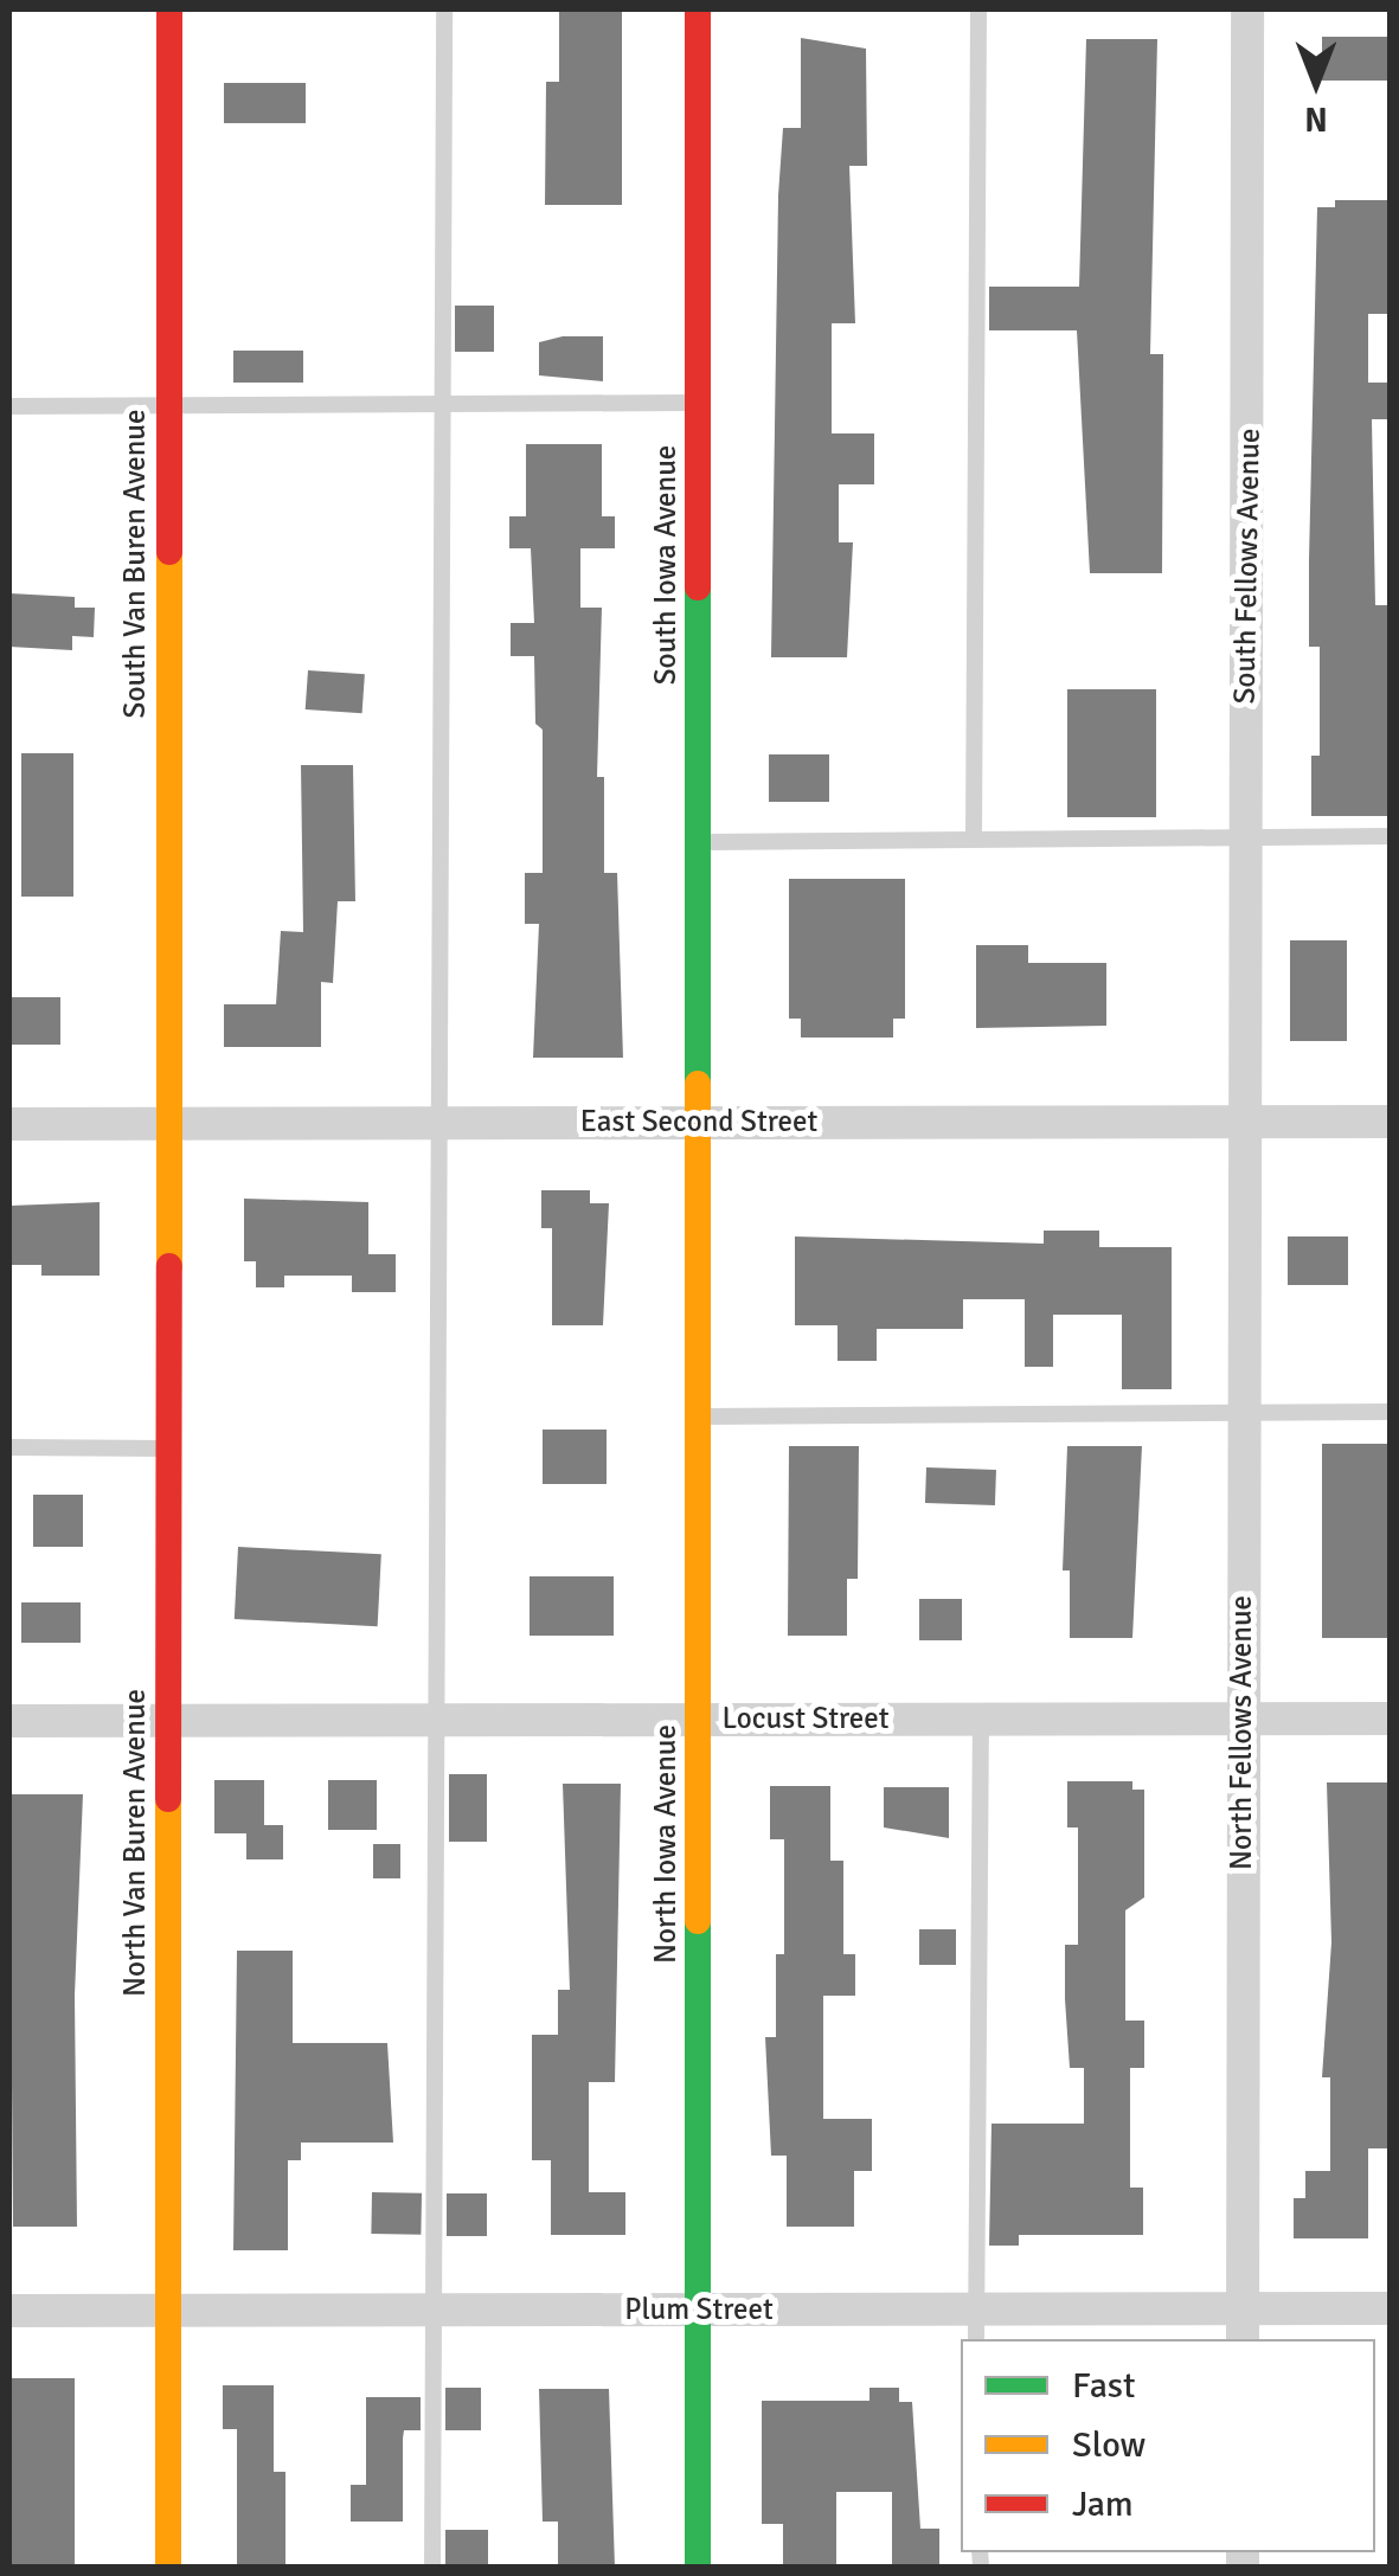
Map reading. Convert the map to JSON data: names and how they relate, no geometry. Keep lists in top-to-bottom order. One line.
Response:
{"streets":{"main road":["South Van Buren Avenue","South Iowa Avenue","North Van Buren Avenue","North Iowa Avenue"],"street":["South Fellows Avenue","East Second Street","Locust Street","North Fellows Avenue","Plum Street"]},"crossings":[["South Van Buren Avenue","East Second Street"],["South Van Buren Avenue","North Van Buren Avenue"],["South Iowa Avenue","East Second Street"],["South Iowa Avenue","North Iowa Avenue"],["South Fellows Avenue","East Second Street"],["South Fellows Avenue","North Fellows Avenue"],["East Second Street","North Fellows Avenue"],["East Second Street","North Van Buren Avenue"],["East Second Street","North Iowa Avenue"],["Locust Street","North Fellows Avenue"],["Locust Street","North Van Buren Avenue"],["Locust Street","North Iowa Avenue"],["North Fellows Avenue","Plum Street"],["North Van Buren Avenue","Plum Street"],["North Iowa Avenue","Plum Street"]],"legend":["Fast","Slow","Jam"],"north":"bottom"}
